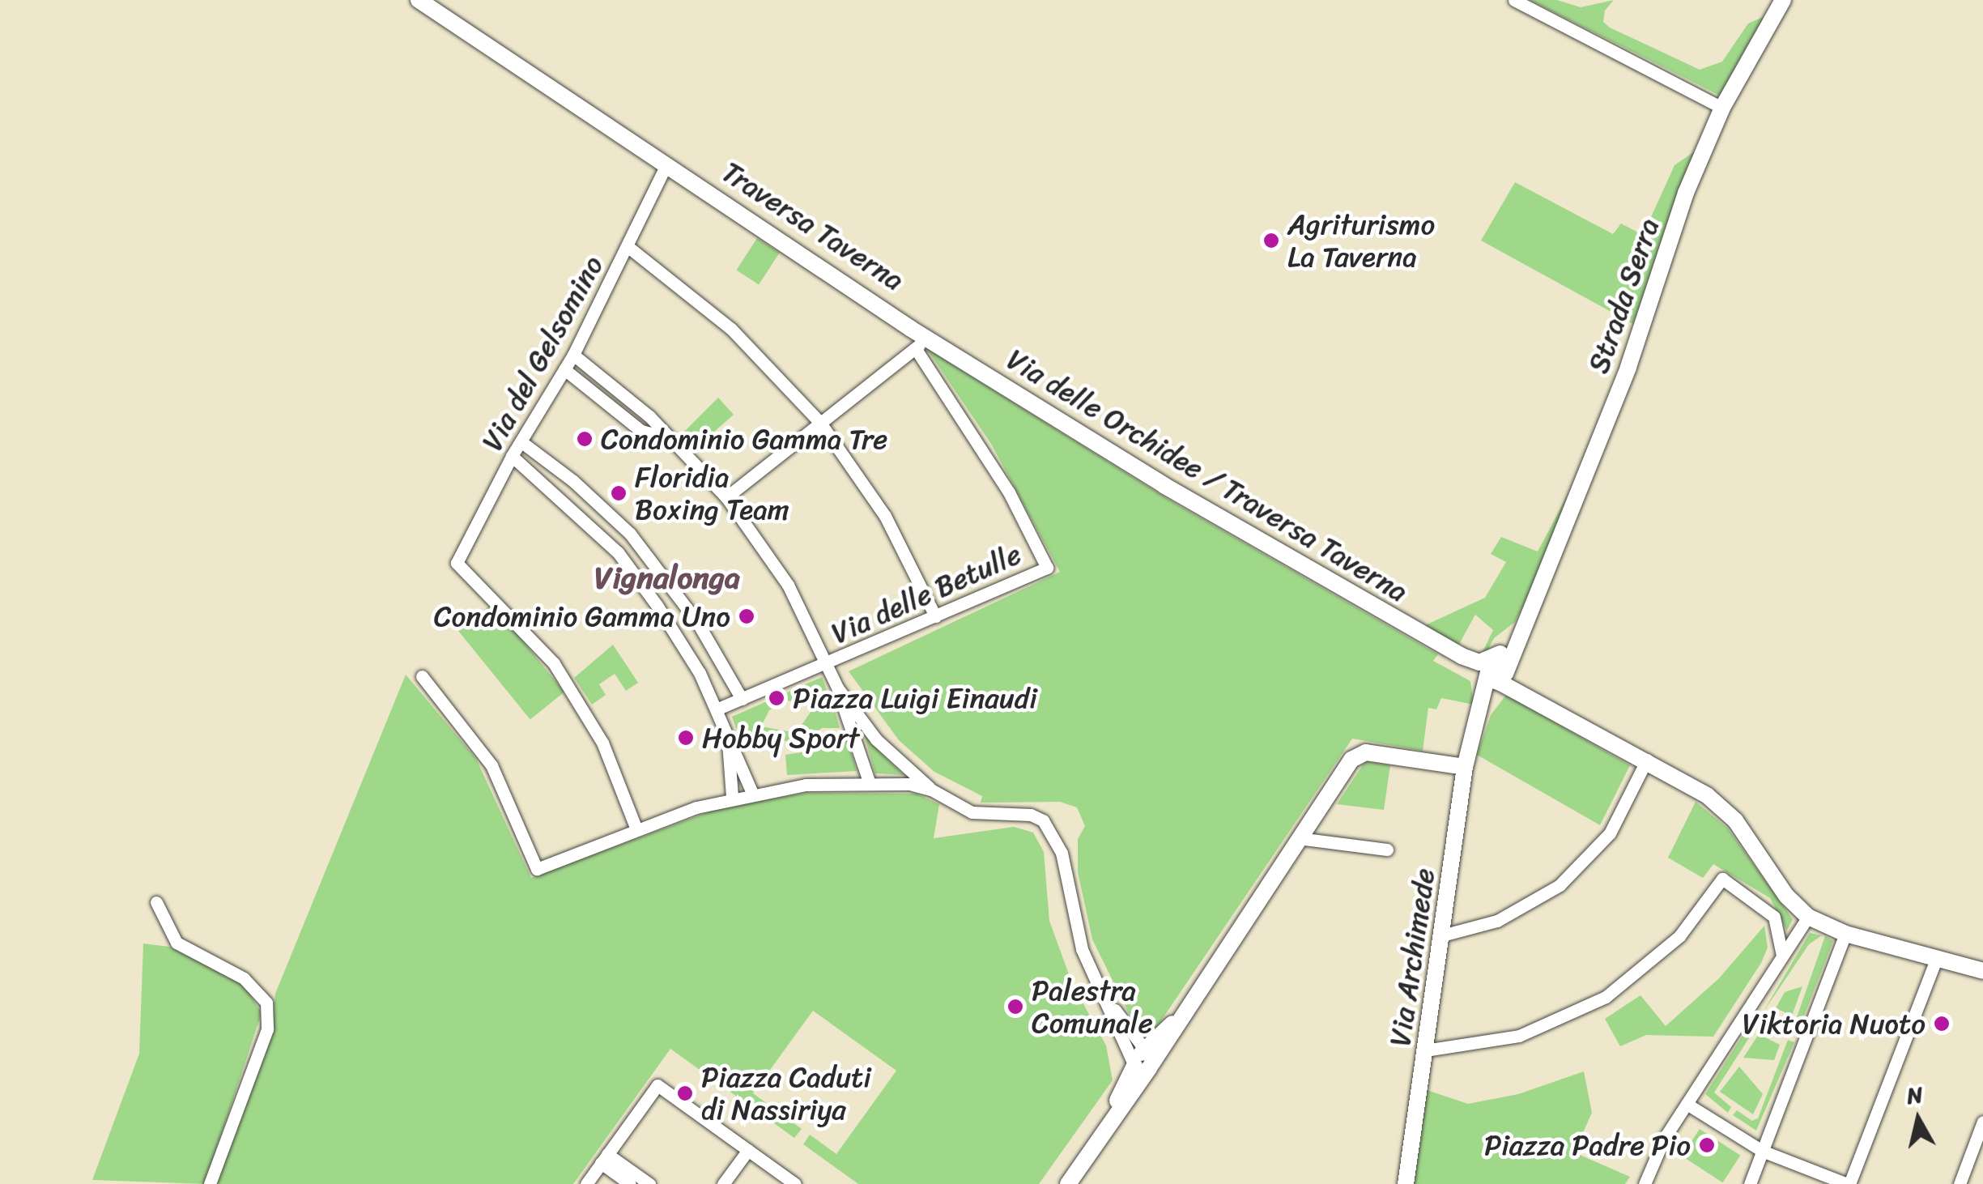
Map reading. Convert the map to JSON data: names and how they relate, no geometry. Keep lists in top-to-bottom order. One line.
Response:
{"streets":{"main road":["Strada Serra","Via delle Orchidee / Traversa Taverna","Via Archimede"],"street":["Via del Gelsomino","Via delle Betulle"]},"crossings":[["Strada Serra","Via delle Orchidee / Traversa Taverna"],["Strada Serra","Via Archimede"],["Via del Gelsomino","Via delle Orchidee / Traversa Taverna"],["Via delle Orchidee / Traversa Taverna","Via delle Betulle"],["Via delle Orchidee / Traversa Taverna","Via Archimede"]],"districts":["Vignalonga"],"places":["Agriturismo La Taverna","Condominio Gamma Tre","Floridia Boxing Team","Condominio Gamma Uno","Piazza Luigi Einaudi","Hobby Sport","Palestra Comunale","Viktoria Nuoto","Piazza Caduti di Nassiriya","Piazza Padre Pio"],"north":"top"}
